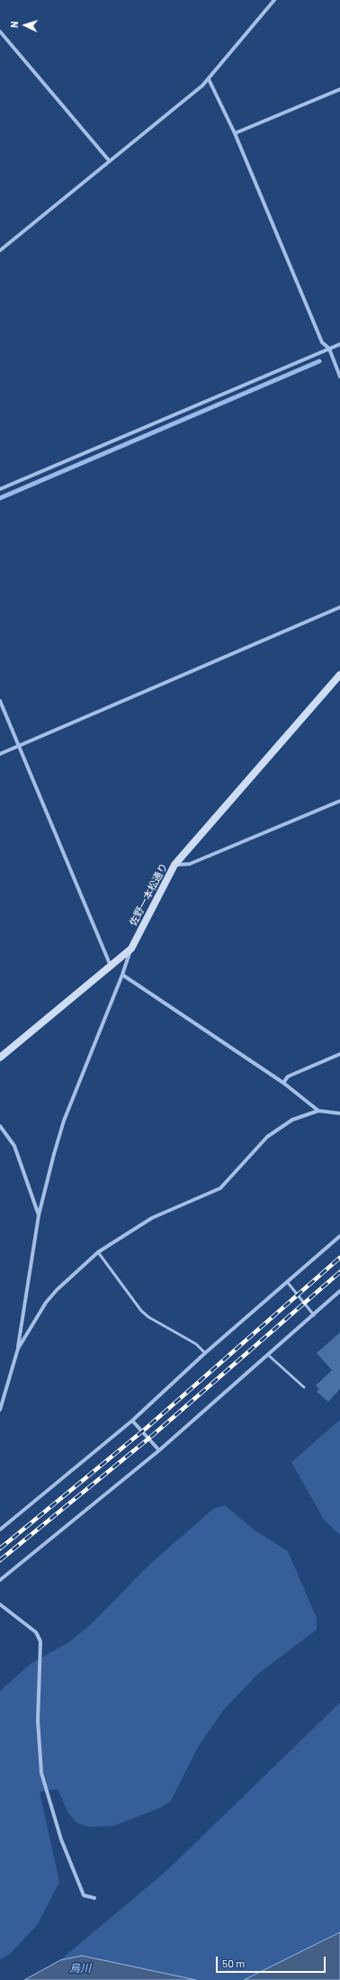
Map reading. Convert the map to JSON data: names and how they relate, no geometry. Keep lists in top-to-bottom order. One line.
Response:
{"streets":{"street":["佐野一本松通り"]},"water":["烏川"],"scale_bar":"50 m","north":"left"}
